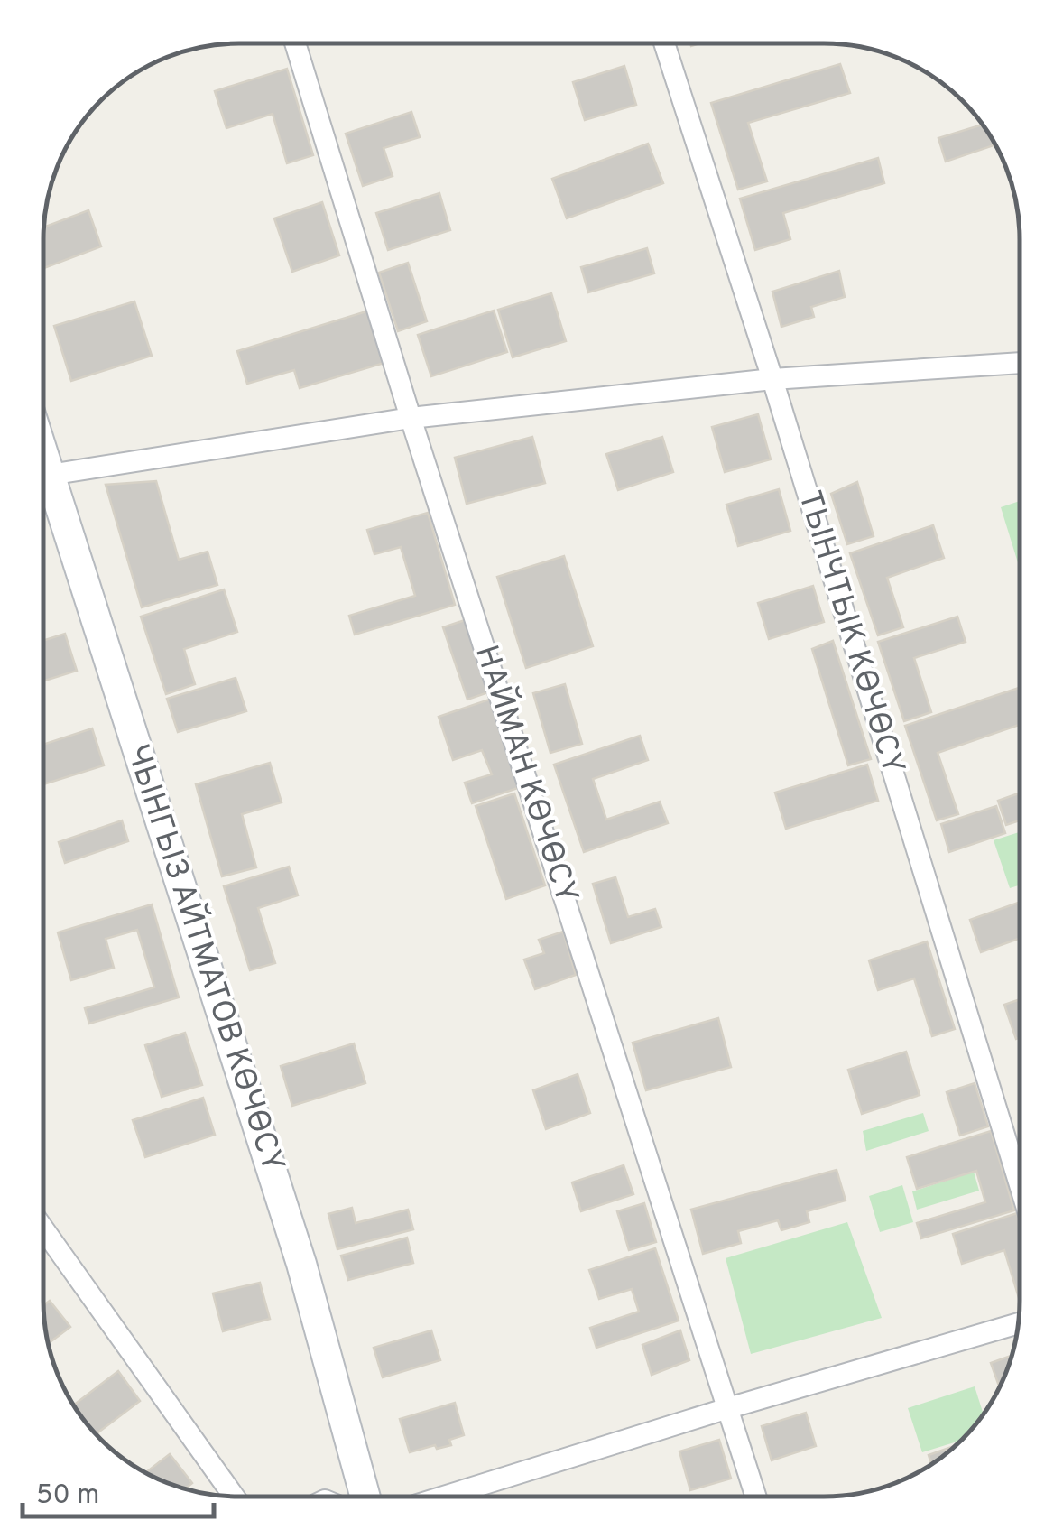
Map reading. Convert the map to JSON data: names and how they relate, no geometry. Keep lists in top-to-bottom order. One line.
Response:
{"streets":{"main road":["ЧЫНГЫЗ АЙТМАТОВ КӨЧӨСҮ"],"street":["ТЫНЧТЫК КӨЧӨСҮ","НАЙМАН КӨЧӨСҮ"]},"scale_bar":"50 m"}
